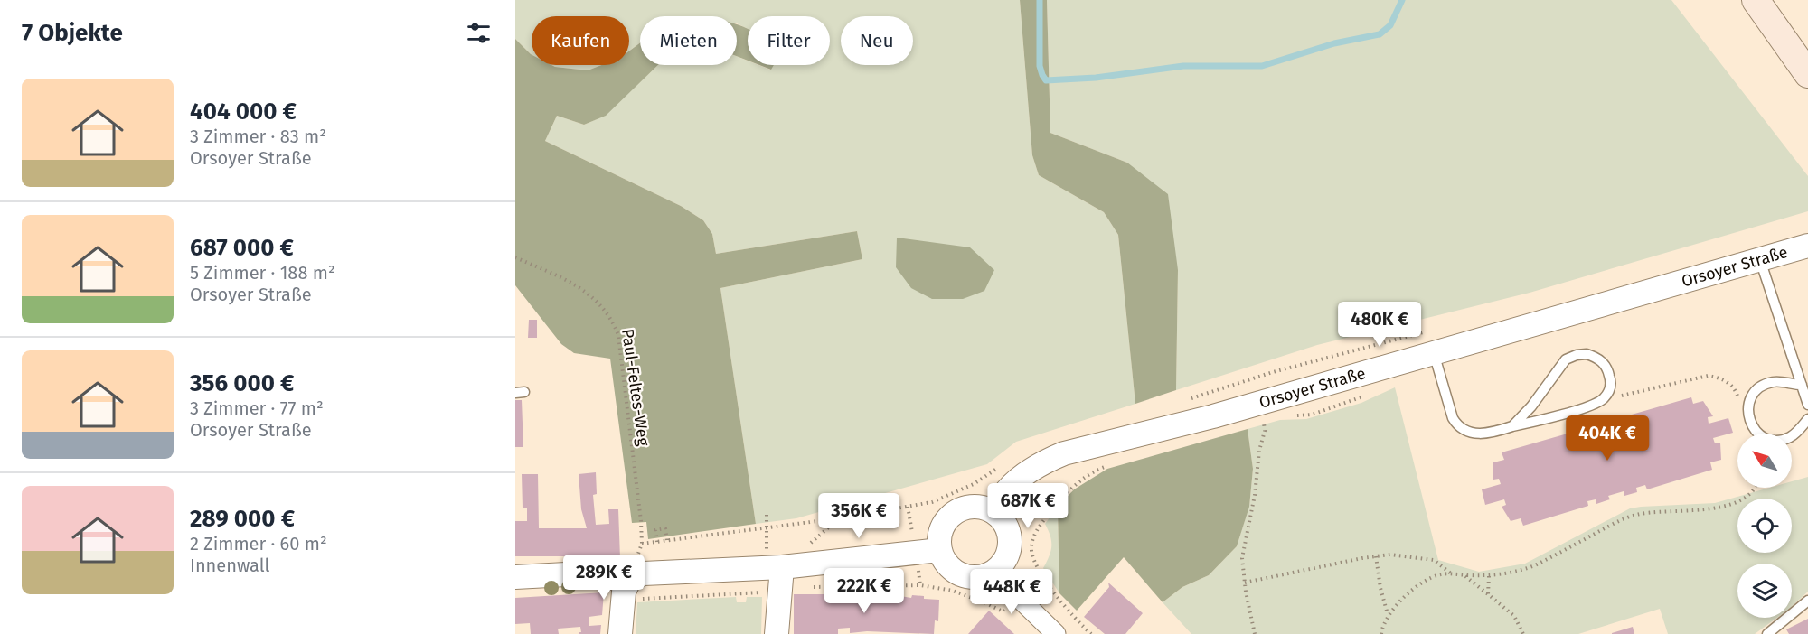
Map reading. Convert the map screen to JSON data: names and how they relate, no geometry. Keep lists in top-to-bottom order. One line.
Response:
{"streets":{"street":["Orsoyer Straße"],"path":["Paul-Feltes-Weg"]},"north":"top left","page":{"heading":"7 Objekte","chip":["Kaufen","Mieten","Filter","Neu"],"list":[{"name":"404 000 €","note":"3 Zimmer · 83 m² · Orsoyer Straße"},{"name":"687 000 €","note":"5 Zimmer · 188 m² · Orsoyer Straße"},{"name":"356 000 €","note":"3 Zimmer · 77 m² · Orsoyer Straße"},{"name":"289 000 €","note":"2 Zimmer · 60 m² · Innenwall"}],"price":["480K €","404K €","687K €","356K €","289K €","222K €","448K €"]}}
